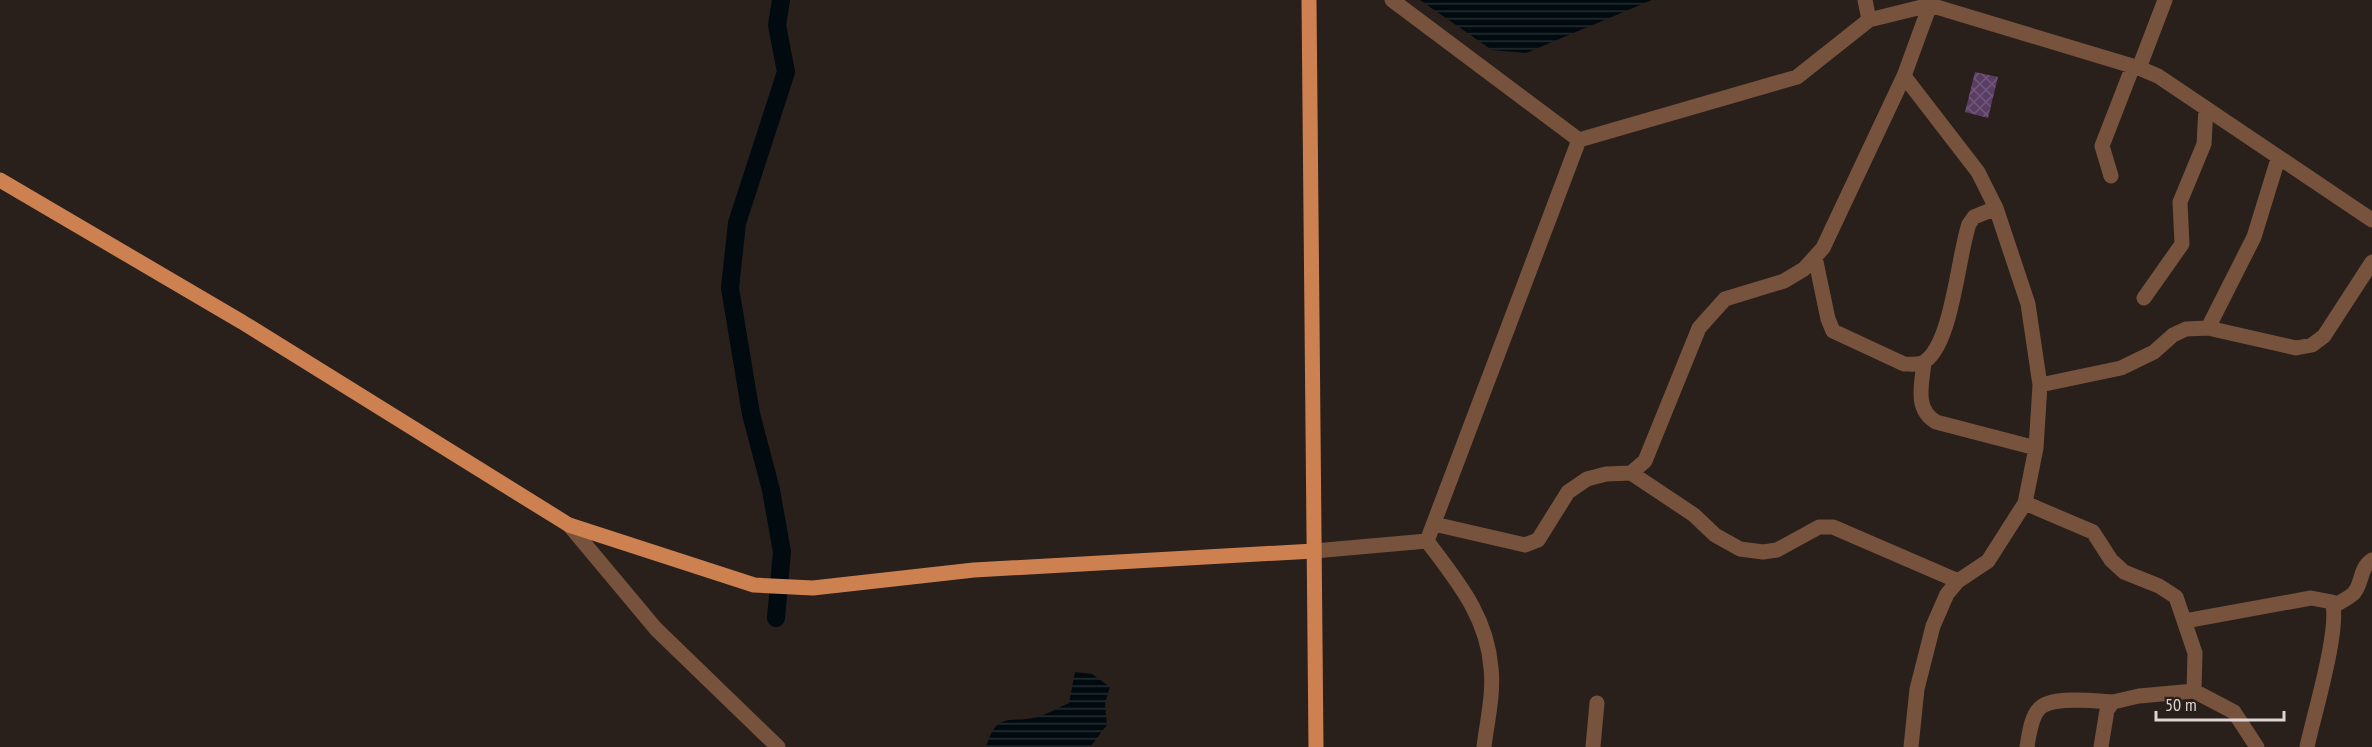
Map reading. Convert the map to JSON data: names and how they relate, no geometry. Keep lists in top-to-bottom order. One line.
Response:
{"scale_bar":"50 m"}
